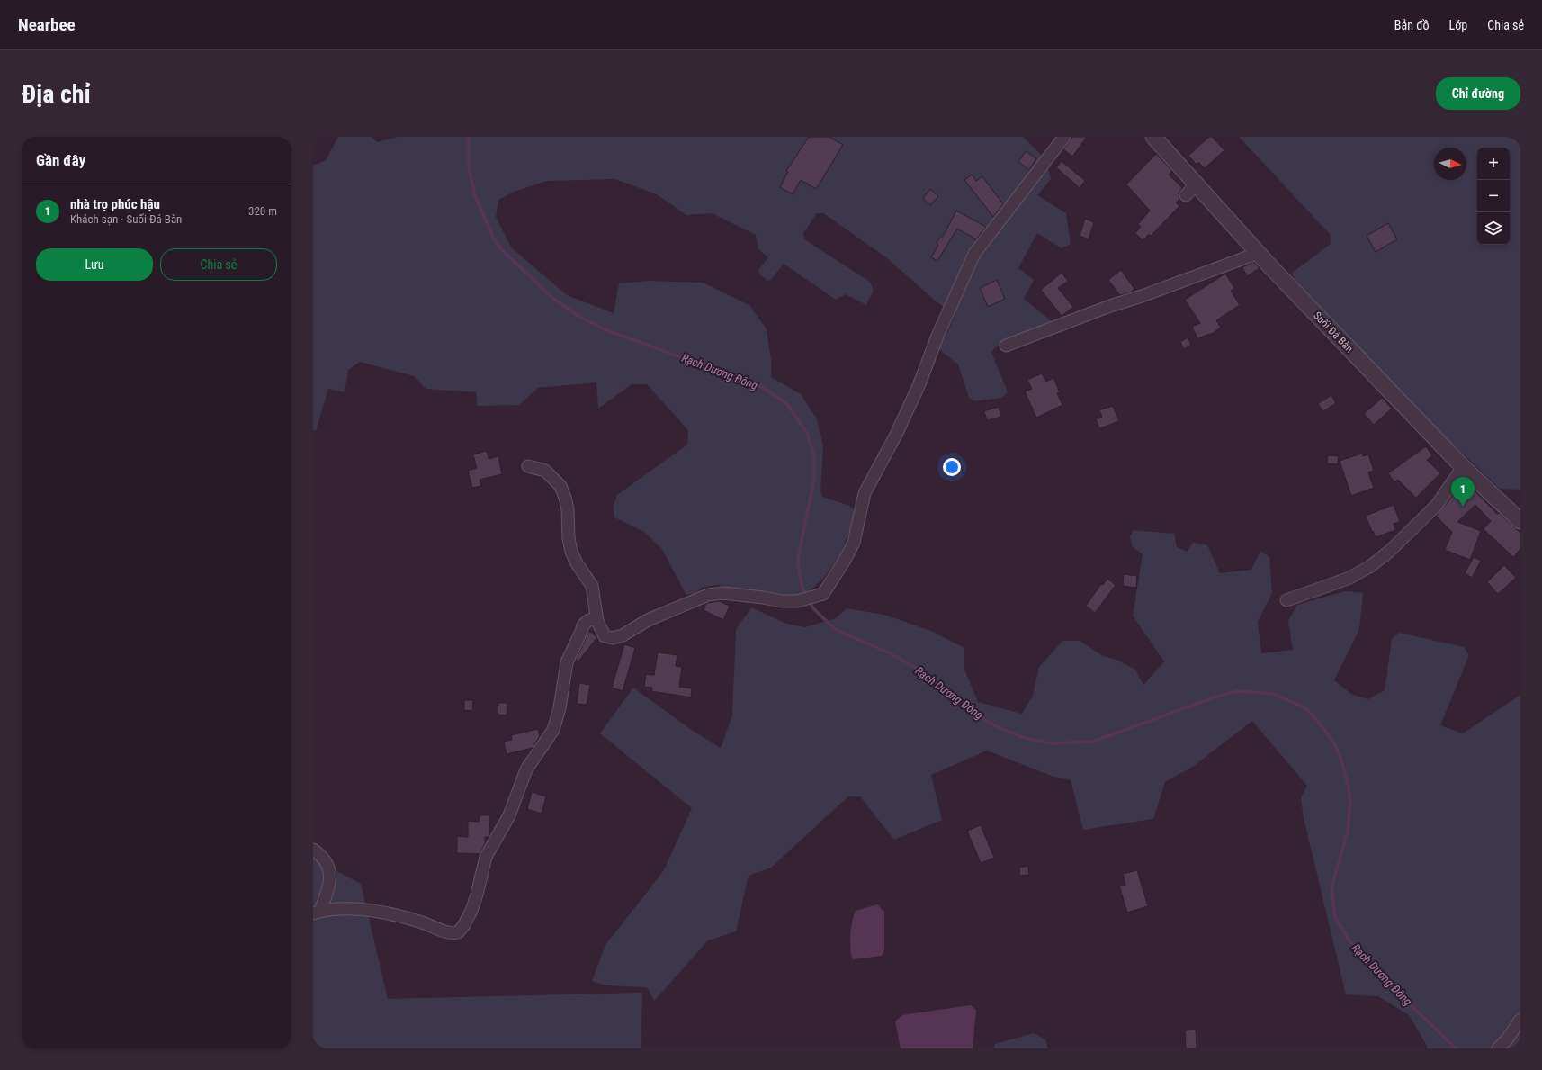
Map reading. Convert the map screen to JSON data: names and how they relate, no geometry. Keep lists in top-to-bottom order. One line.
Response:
{"streets":{"street":["Suối Đá Bàn"]},"water":["Rạch Dương Đông"],"north":"right","page":{"header":"Nearbee","nav":["Bản đồ","Lớp","Chia sẻ"],"buttons":["Chỉ đường",["Lưu","Chia sẻ"]],"title":"Địa chỉ","heading":"Gần đây","map_buttons":["+","−"],"list":[{"mark":"1","name":"nhà trọ phúc hậu","note":"Khách sạn · Suối Đá Bàn","value":"320 m"}],"pins":"1"}}
